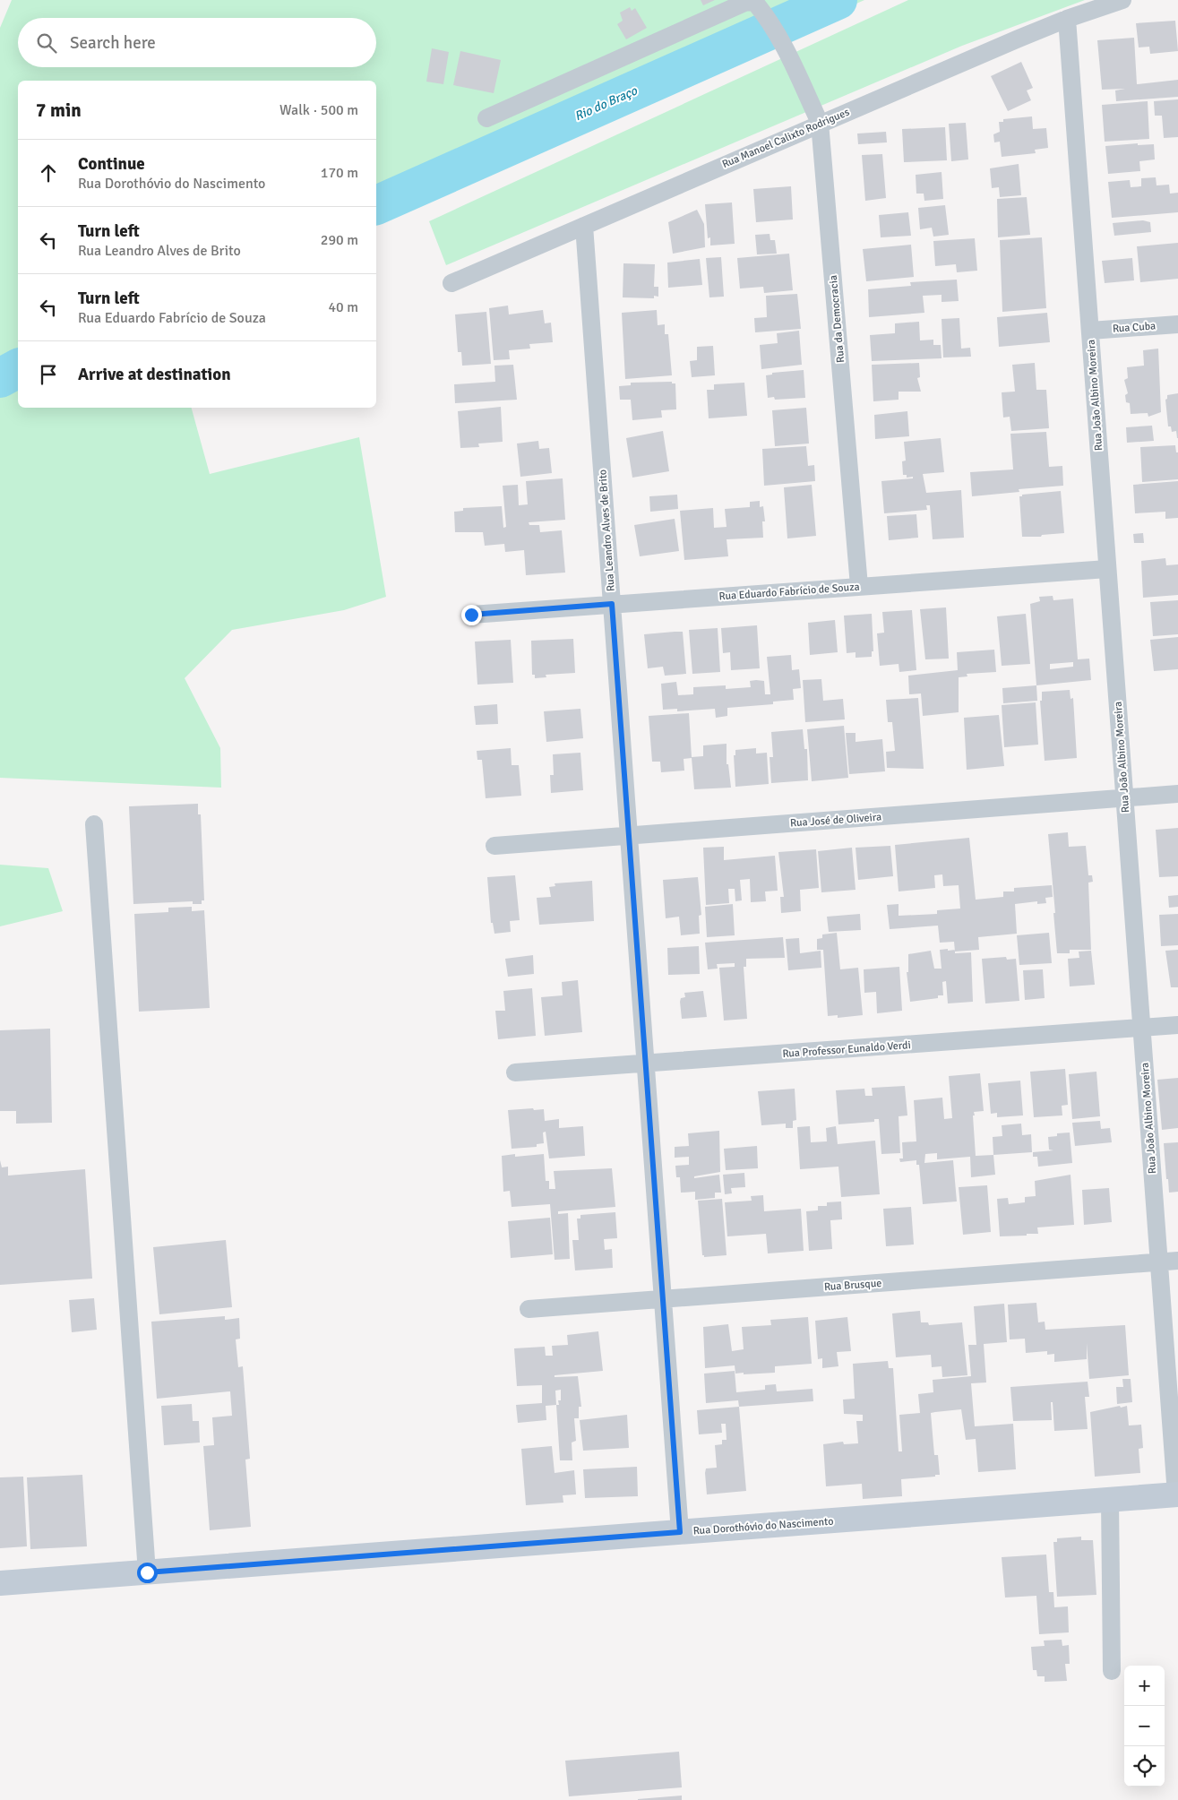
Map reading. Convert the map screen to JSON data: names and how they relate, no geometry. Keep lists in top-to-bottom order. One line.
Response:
{"streets":{"street":["Rua Manoel Calixto Rodrigues","Rua da Democracia","Rua Cuba","Rua João Albino Moreira","Rua Leandro Alves de Brito","Rua Eduardo Fabrício de Souza","Rua José de Oliveira","Rua Professor Eunaldo Verdi","Rua Brusque","Rua Dorothóvio do Nascimento"]},"crossings":[["Rua Manoel Calixto Rodrigues","Rua da Democracia"],["Rua Manoel Calixto Rodrigues","Rua João Albino Moreira"],["Rua Manoel Calixto Rodrigues","Rua Leandro Alves de Brito"],["Rua da Democracia","Rua Eduardo Fabrício de Souza"],["Rua Cuba","Rua João Albino Moreira"],["Rua João Albino Moreira","Rua Eduardo Fabrício de Souza"],["Rua João Albino Moreira","Rua José de Oliveira"],["Rua João Albino Moreira","Rua Professor Eunaldo Verdi"],["Rua João Albino Moreira","Rua Brusque"],["Rua João Albino Moreira","Rua Dorothóvio do Nascimento"],["Rua Leandro Alves de Brito","Rua Eduardo Fabrício de Souza"],["Rua Leandro Alves de Brito","Rua José de Oliveira"],["Rua Leandro Alves de Brito","Rua Professor Eunaldo Verdi"],["Rua Leandro Alves de Brito","Rua Brusque"],["Rua Leandro Alves de Brito","Rua Dorothóvio do Nascimento"]],"water":["Rio do Braço"],"page":{"search":"Search here","heading":["7 min","Walk · 500 m"],"list":[["Continue","Rua Dorothóvio do Nascimento","170 m"],["Turn left","Rua Leandro Alves de Brito","290 m"],["Turn left","Rua Eduardo Fabrício de Souza","40 m"],"Arrive at destination"],"map_buttons":["+","−"]}}
